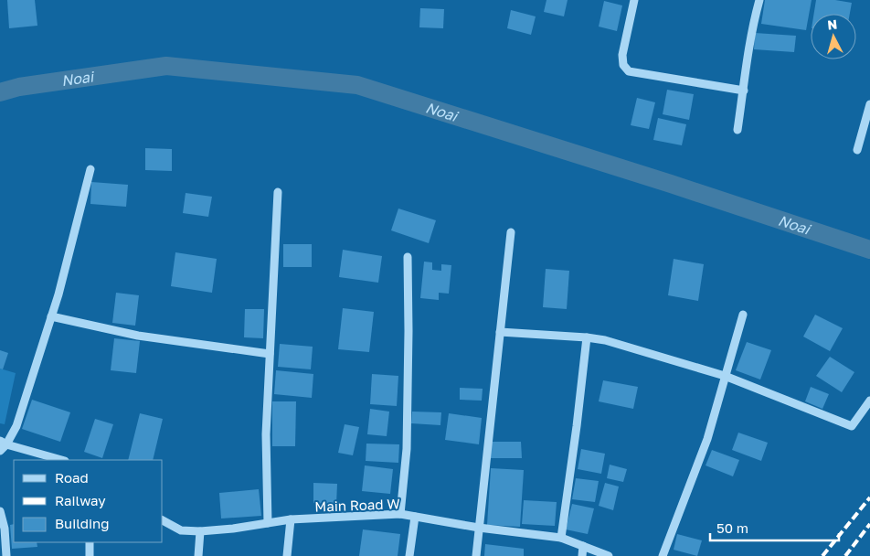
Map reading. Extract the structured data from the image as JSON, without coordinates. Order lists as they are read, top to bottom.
{
  "streets": {
    "street": ["Main Road W"]
  },
  "water": ["Noai"],
  "legend": ["Road", "Railway", "Building"],
  "scale_bar": "50 m",
  "north": "top"
}
